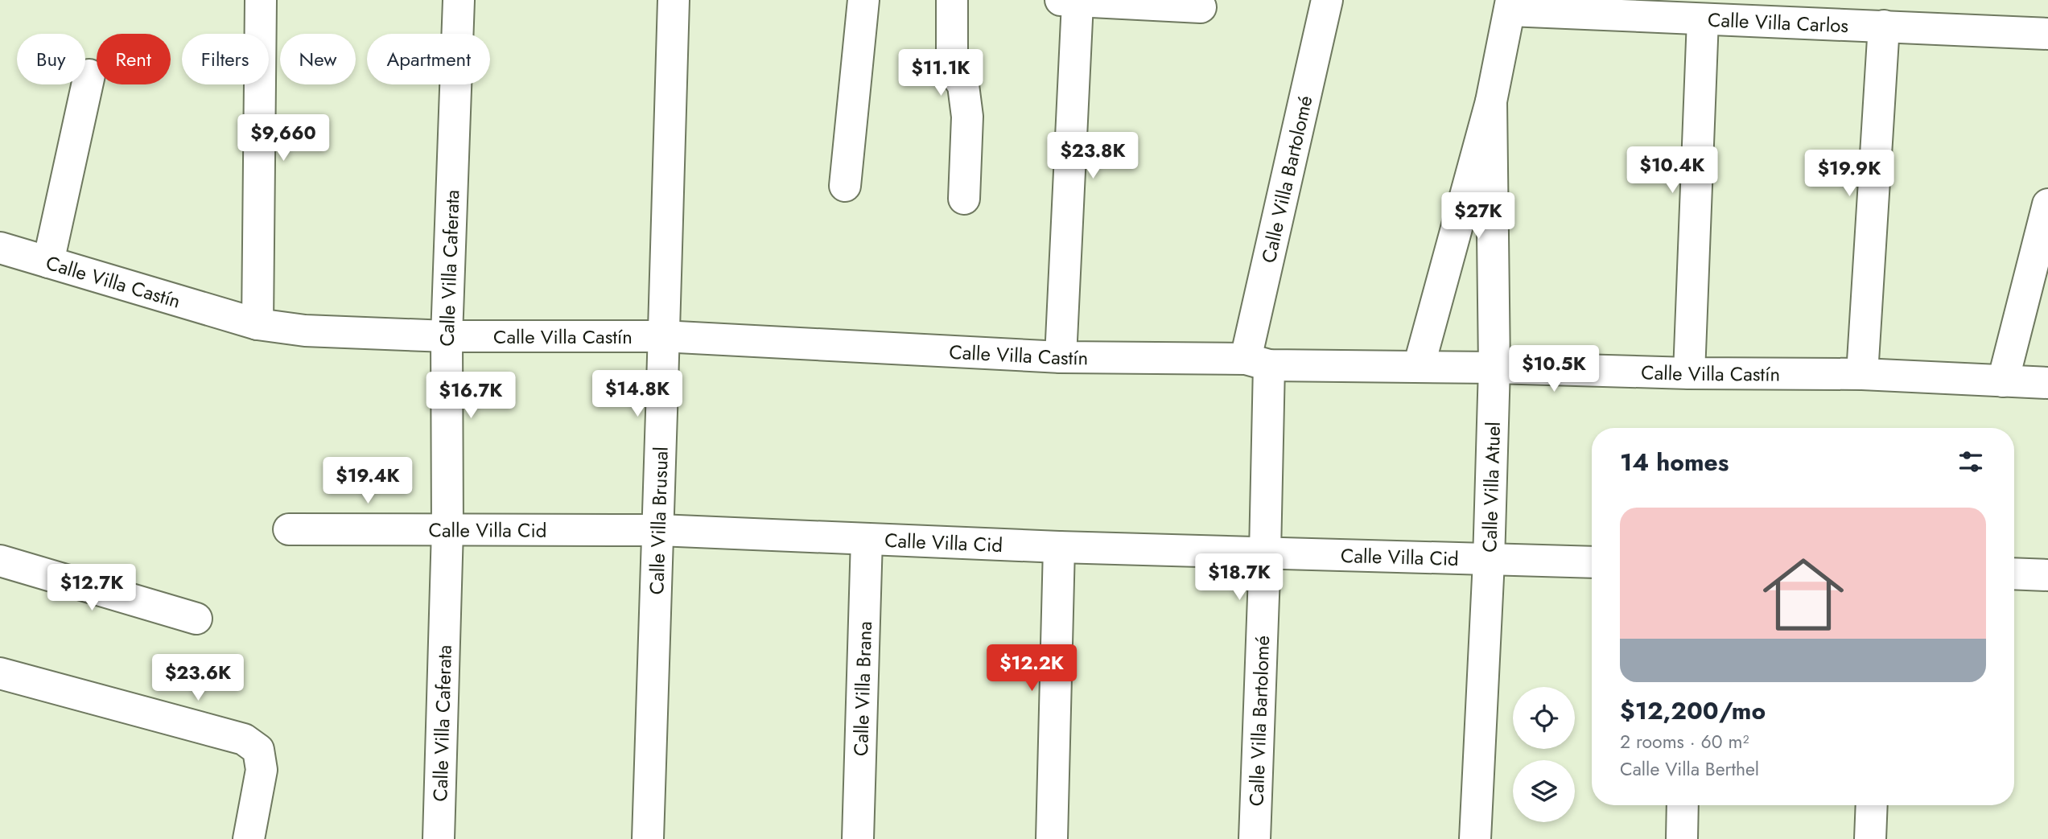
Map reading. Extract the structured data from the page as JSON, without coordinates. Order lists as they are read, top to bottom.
{
  "streets": {
    "street": [
      "Calle Villa Carlos",
      "Calle Villa Bartolomé",
      "Calle Villa Caferata",
      "Calle Villa Castín",
      "Calle Villa Atuel",
      "Calle Villa Brusual",
      "Calle Villa Cid",
      "Calle Villa Brana"
    ]
  },
  "crossings": [
    ["Calle Villa Bartolomé", "Calle Villa Castín"],
    ["Calle Villa Bartolomé", "Calle Villa Cid"],
    ["Calle Villa Caferata", "Calle Villa Castín"],
    ["Calle Villa Caferata", "Calle Villa Cid"],
    ["Calle Villa Castín", "Calle Villa Atuel"],
    ["Calle Villa Castín", "Calle Villa Brusual"],
    ["Calle Villa Atuel", "Calle Villa Cid"],
    ["Calle Villa Brusual", "Calle Villa Cid"],
    ["Calle Villa Cid", "Calle Villa Brana"]
  ],
  "page": {
    "chip": [
      "Buy",
      "Rent",
      "Filters",
      "New",
      "Apartment"
    ],
    "price": [
      "$11.1K",
      "$9,660",
      "$23.8K",
      "$10.4K",
      "$19.9K",
      "$27K",
      "$10.5K",
      "$14.8K",
      "$16.7K",
      "$19.4K",
      "$18.7K",
      "$12.7K",
      "$12.2K",
      "$23.6K"
    ],
    "heading": "14 homes",
    "list": [
      {
        "name": "$12,200/mo",
        "note": "2 rooms · 60 m² · Calle Villa Berthel"
      }
    ]
  }
}
